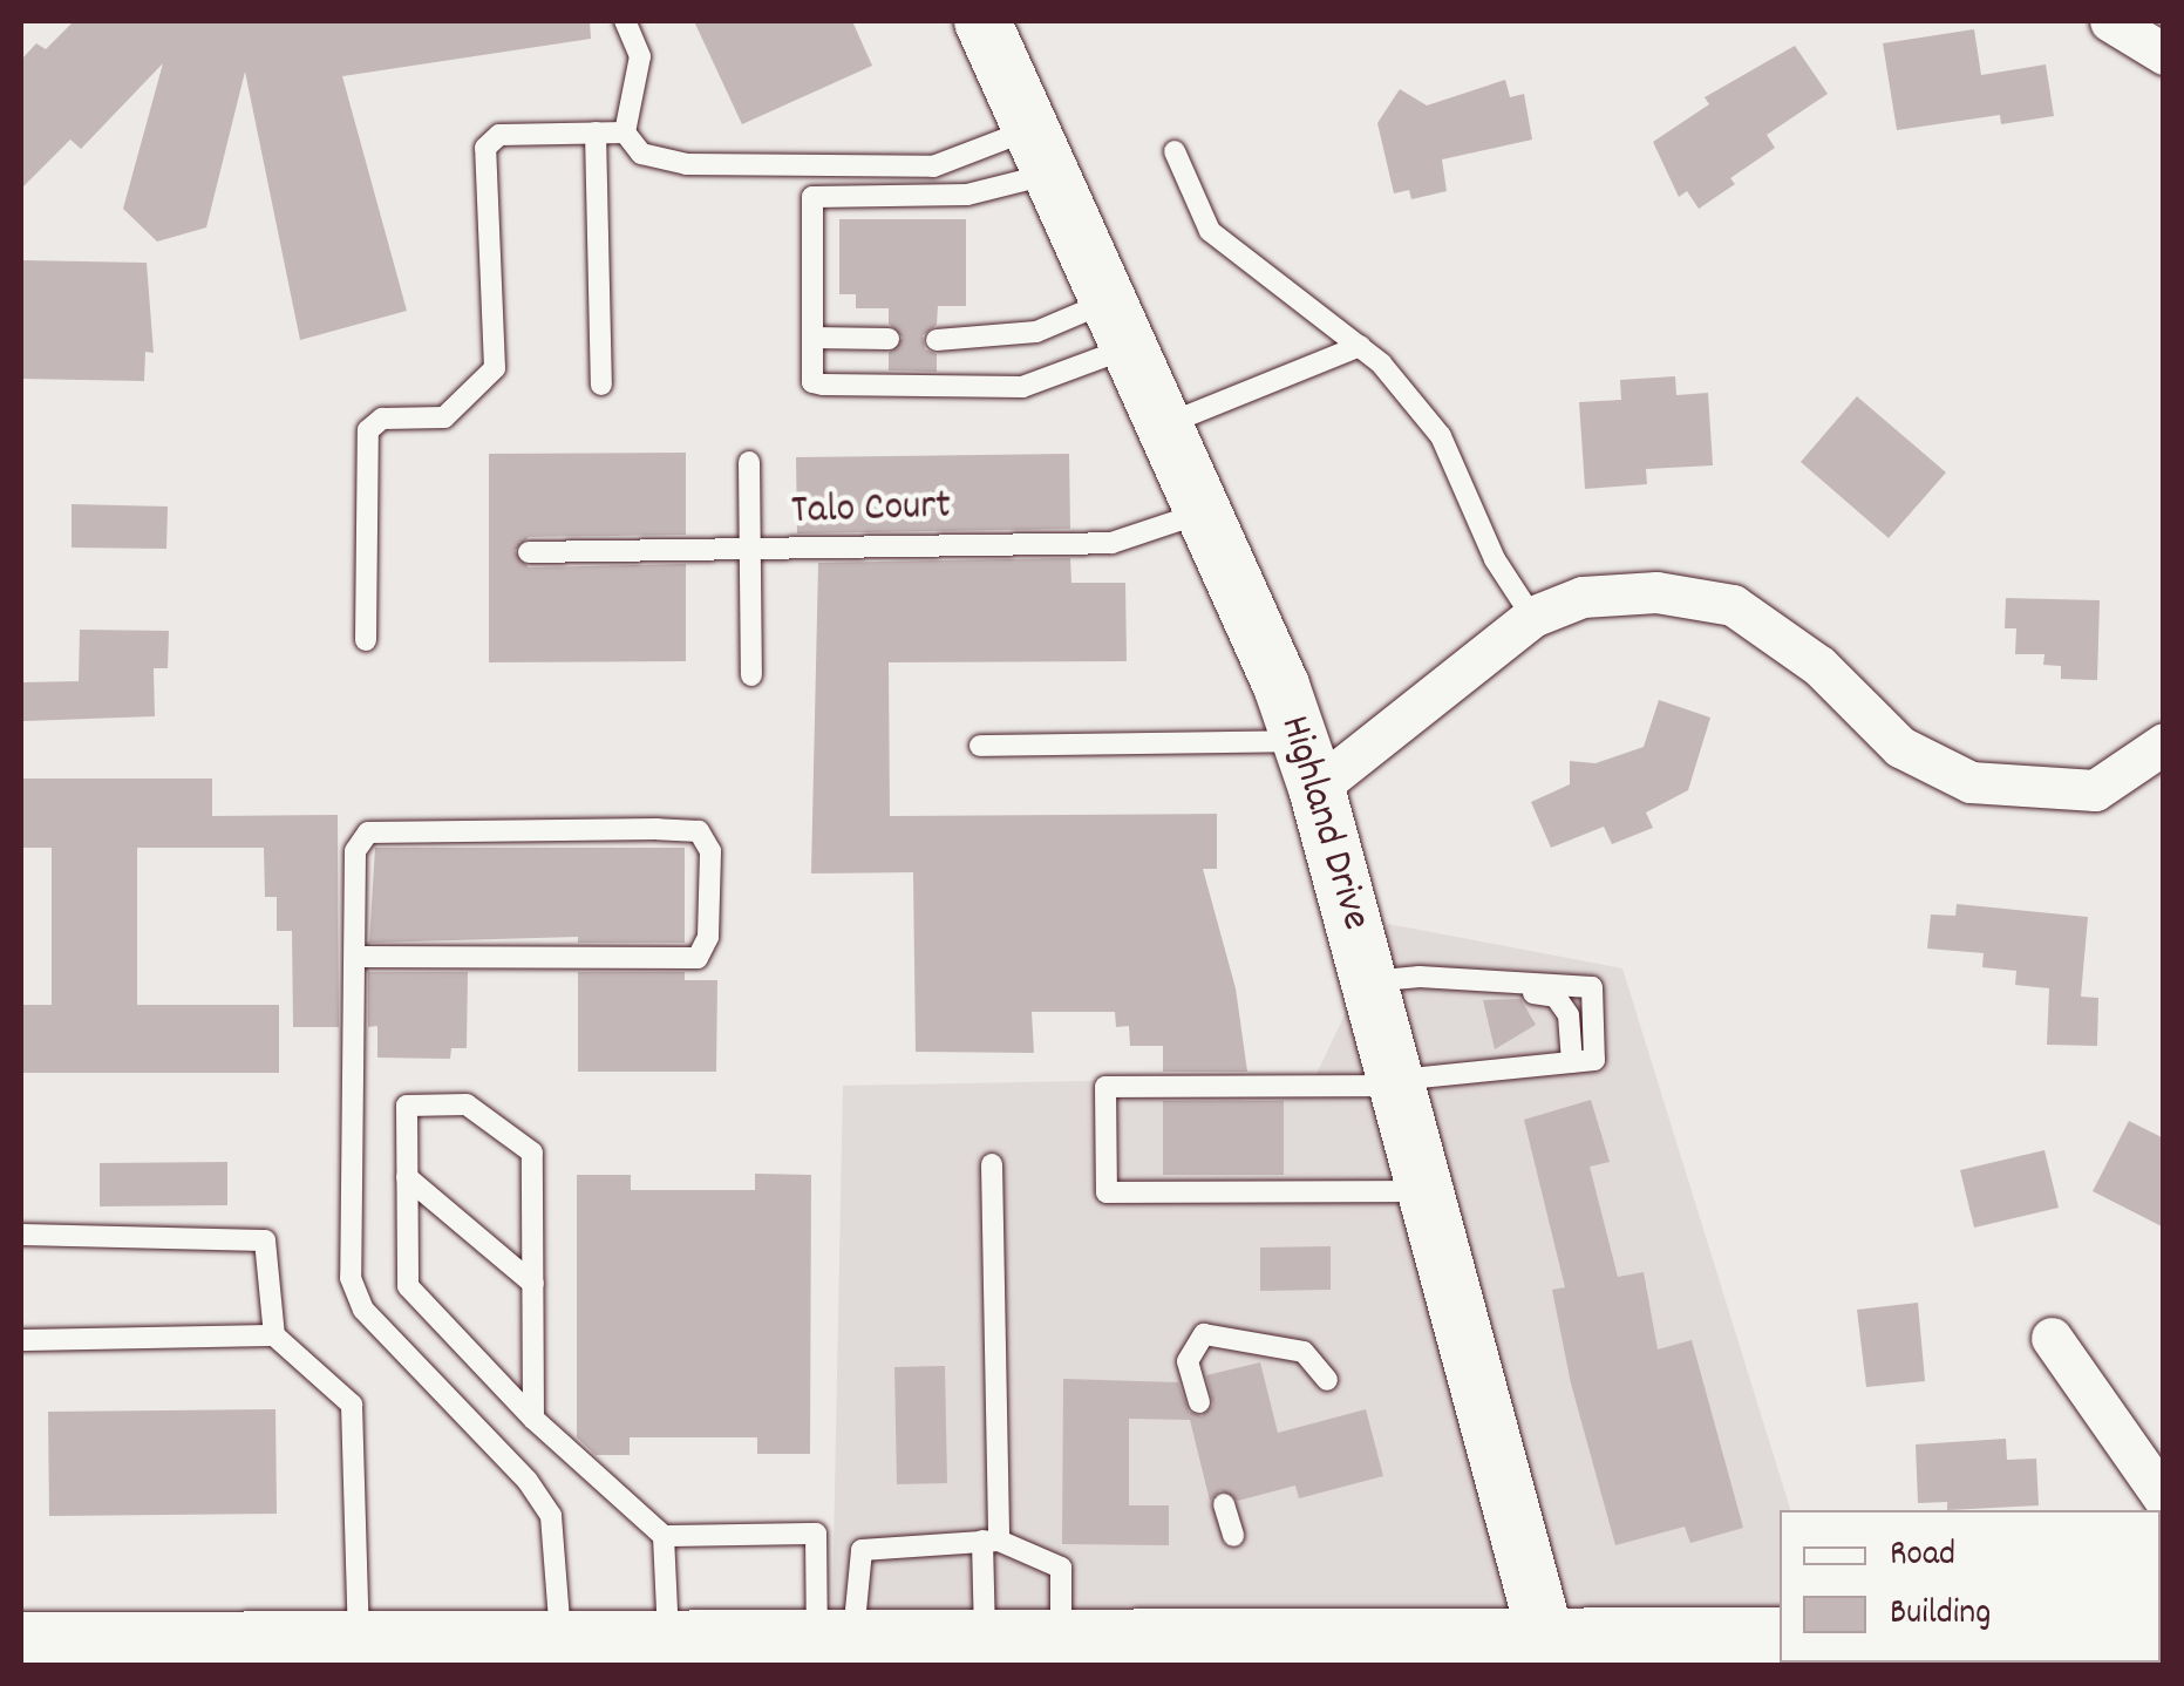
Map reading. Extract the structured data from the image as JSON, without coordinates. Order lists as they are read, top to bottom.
{
  "streets": {
    "main road": ["Highland Drive"],
    "lane": ["Talo Court"]
  },
  "crossings": [
    ["Talo Court", "Highland Drive"]
  ],
  "legend": ["Road", "Building"]
}
